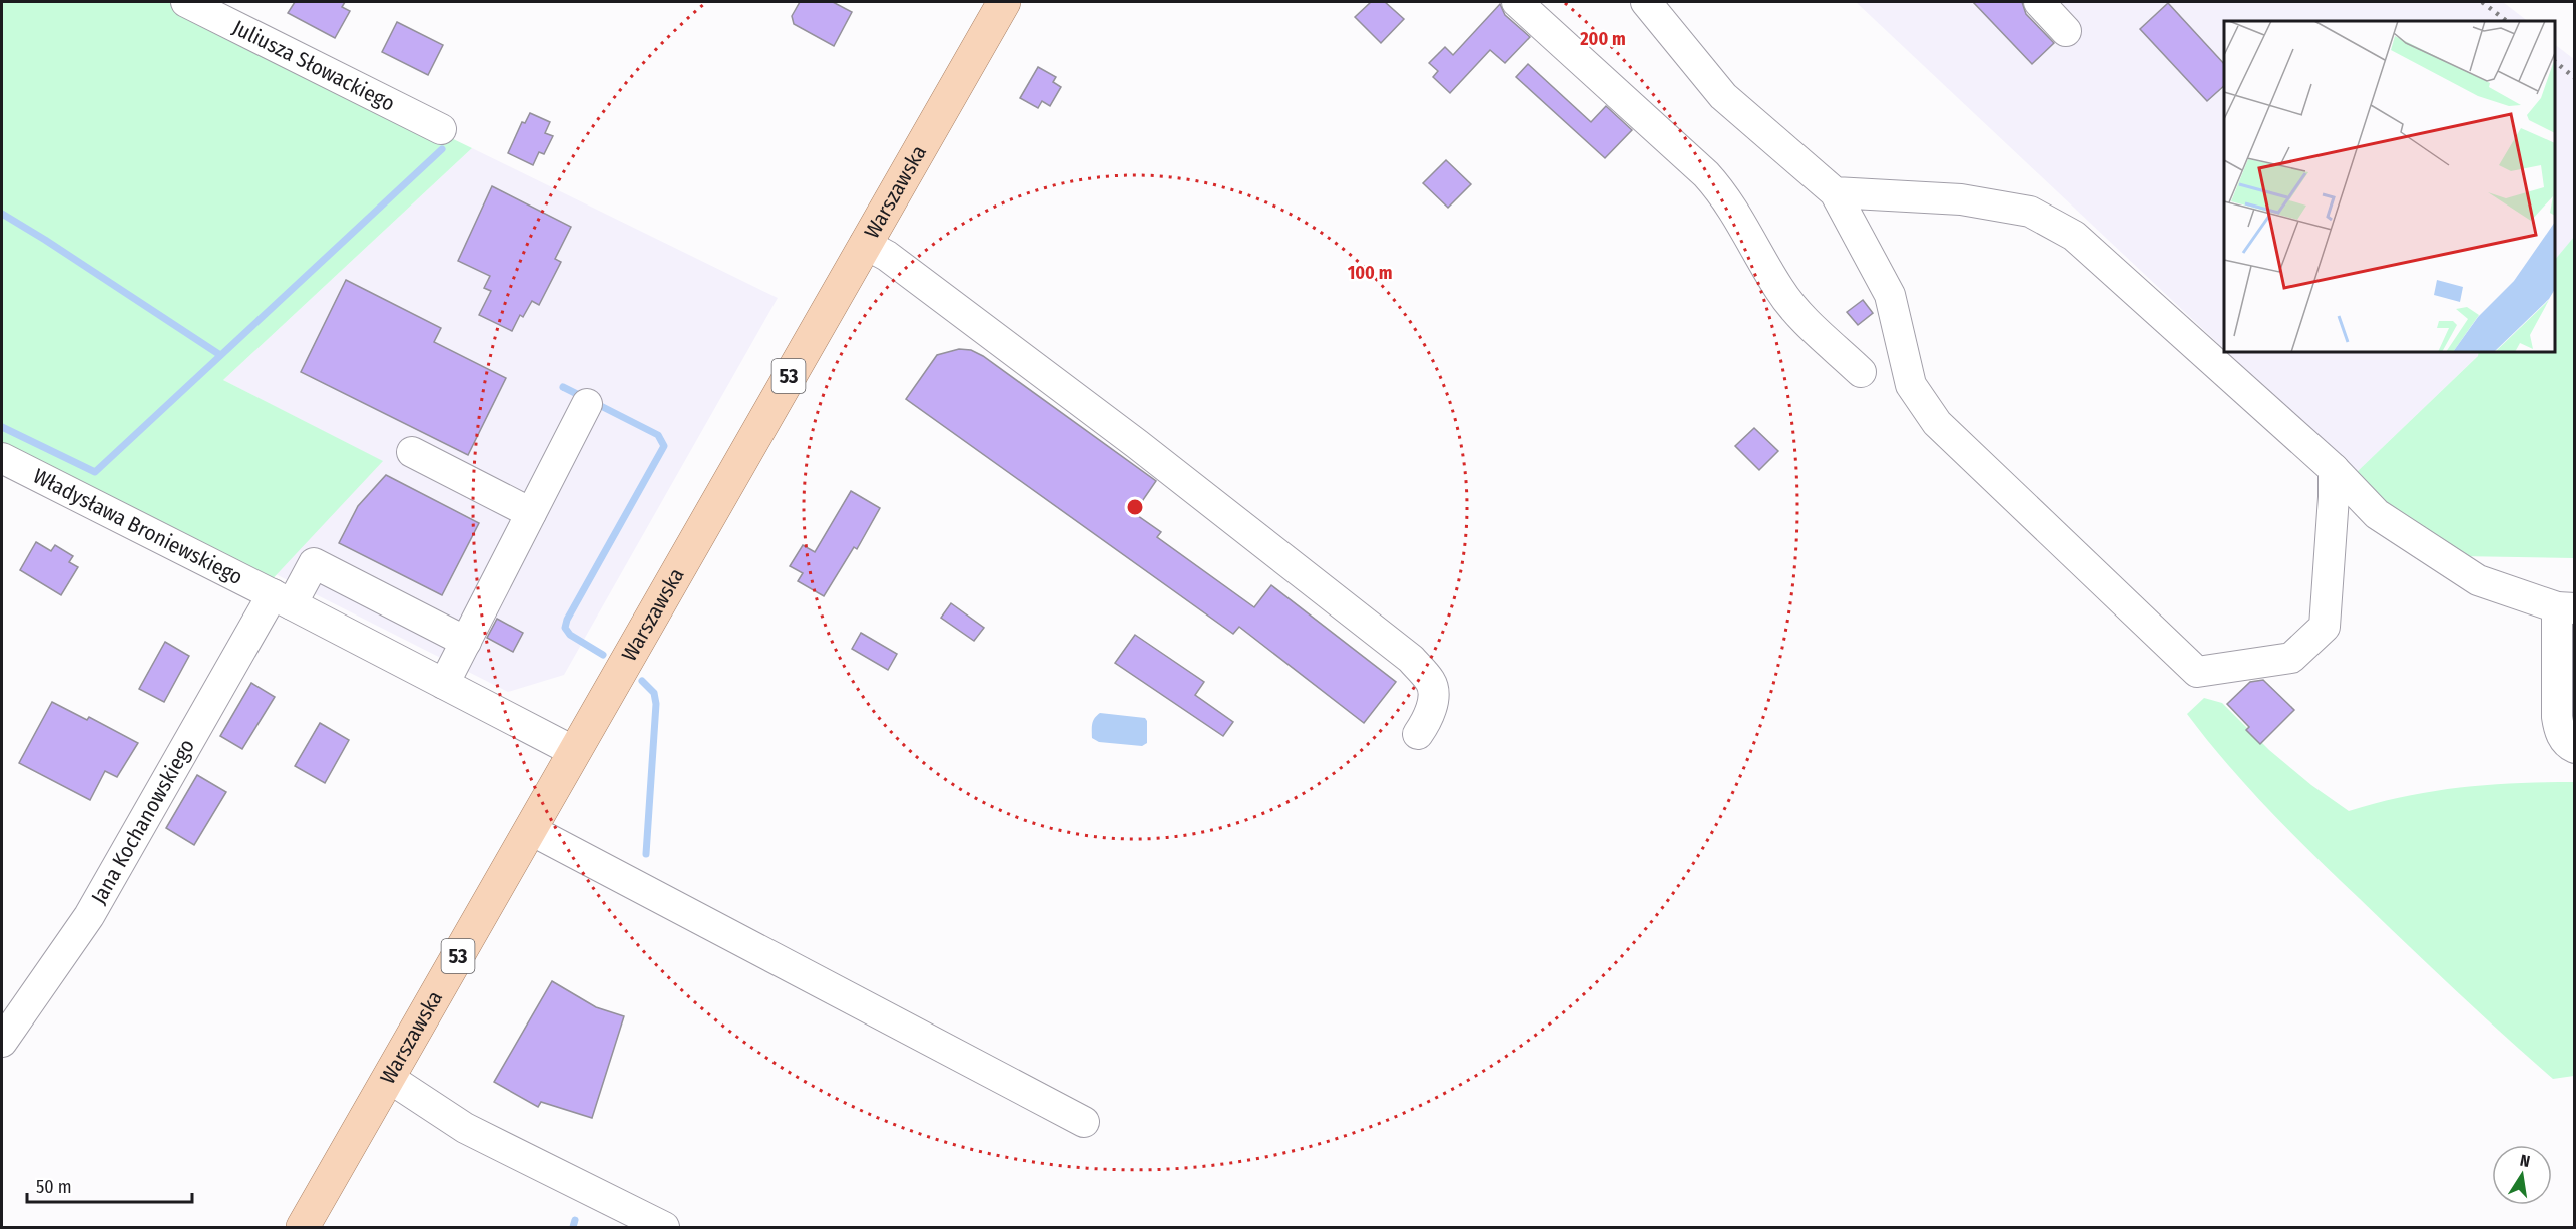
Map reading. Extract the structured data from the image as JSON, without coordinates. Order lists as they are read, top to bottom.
{
  "streets": {
    "main road": ["Warszawska", "53"],
    "street": ["Juliusza Słowackiego", "Władysława Broniewskiego", "Jana Kochanowskiego"]
  },
  "crossings": [
    ["Warszawska", "Władysława Broniewskiego"],
    ["Władysława Broniewskiego", "Jana Kochanowskiego"]
  ],
  "scale_bar": "50 m",
  "north": "top",
  "rings": ["200 m", "100 m"]
}
